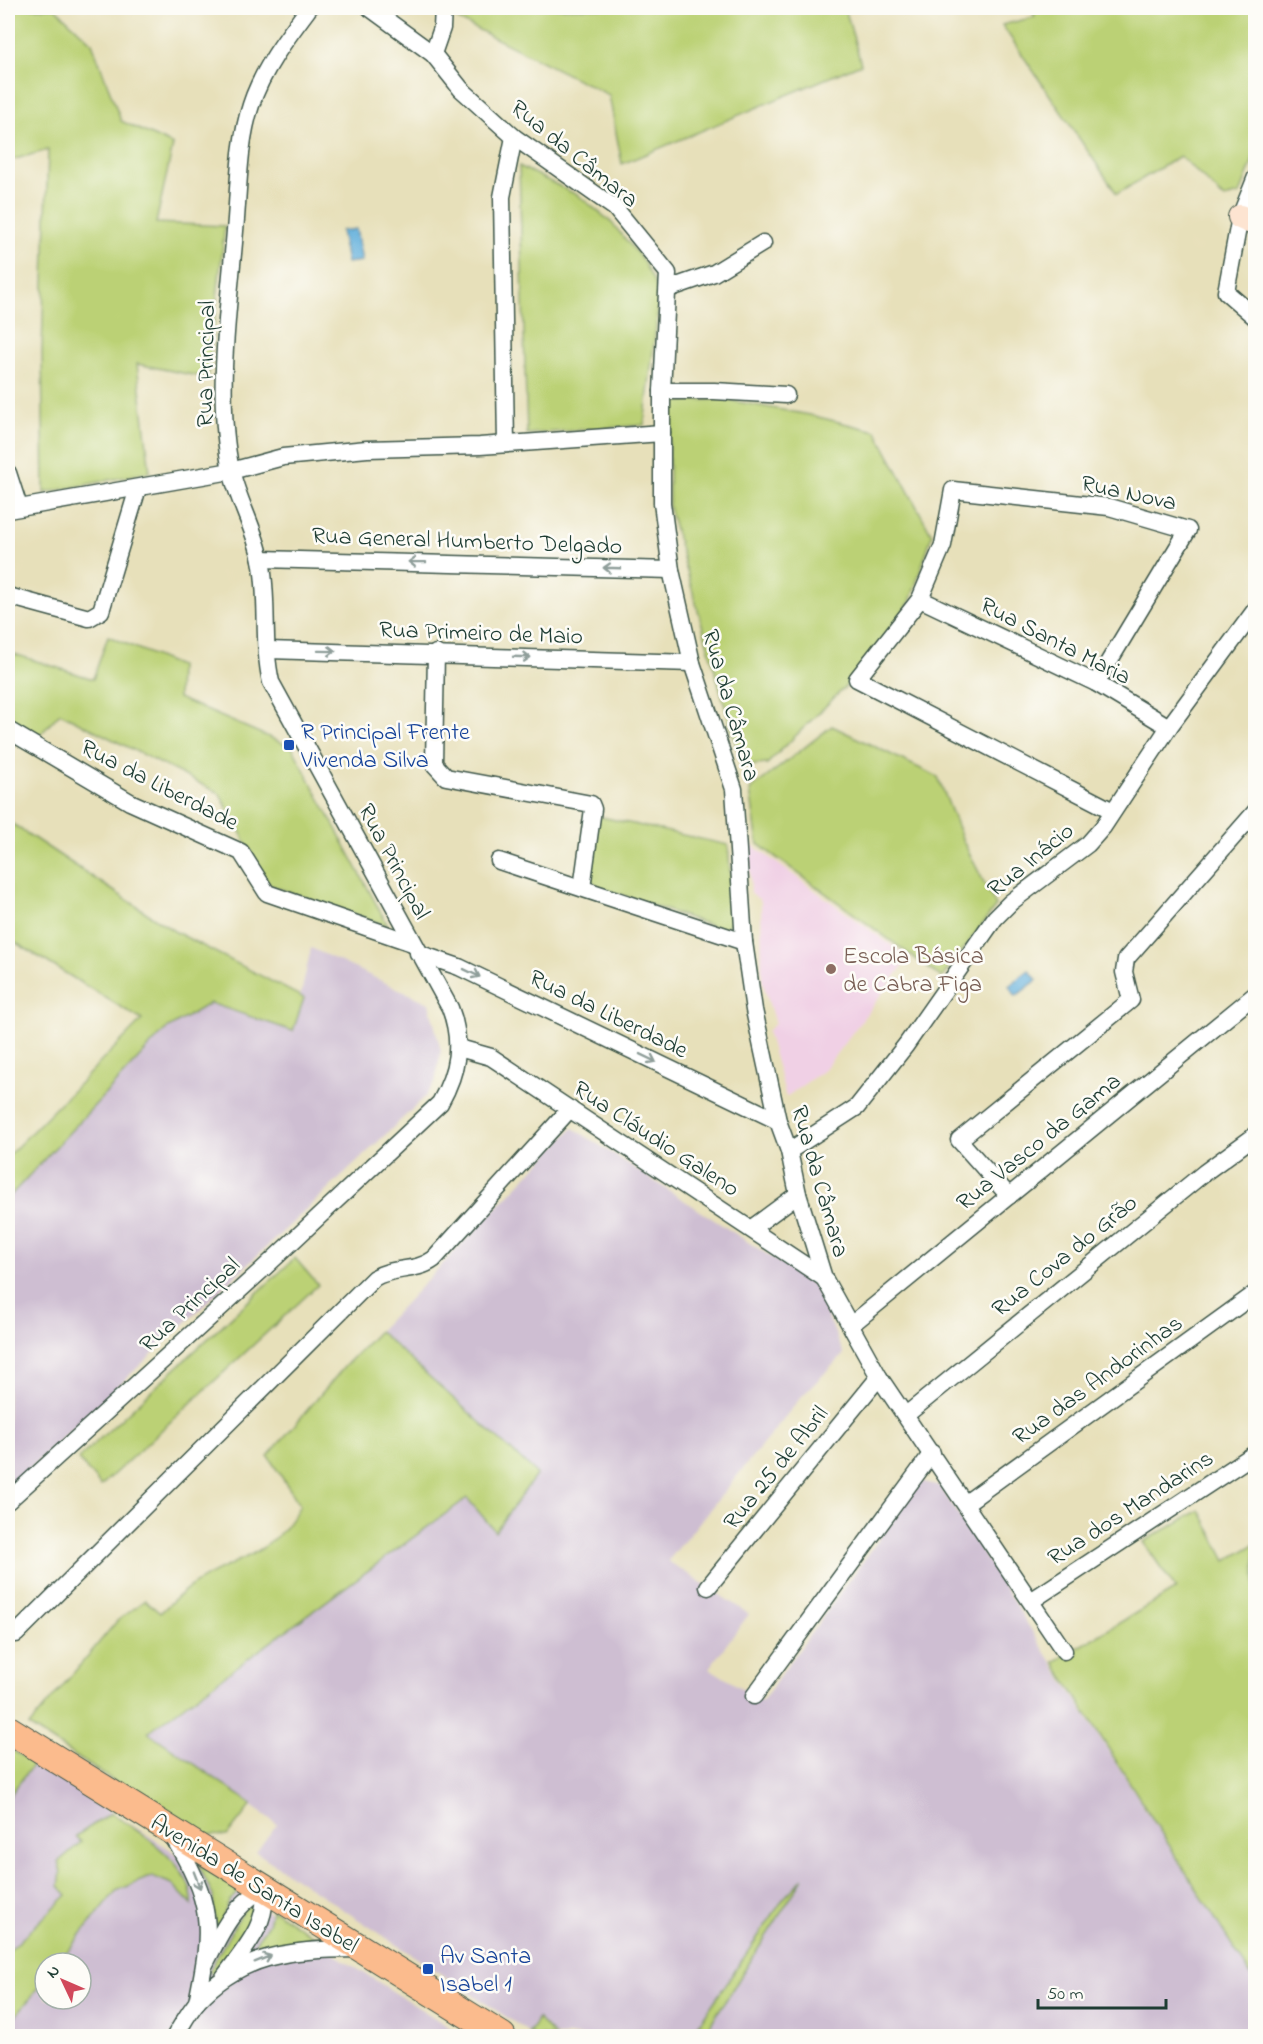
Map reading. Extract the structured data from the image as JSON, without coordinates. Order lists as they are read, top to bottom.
{
  "streets": {
    "main road": ["Avenida de Santa Isabel"],
    "street": [
      "Rua da Câmara",
      "Rua Principal",
      "Rua Nova",
      "Rua General Humberto Delgado",
      "Rua Primeiro de Maio",
      "Rua Santa Maria",
      "Rua da Liberdade",
      "Rua Inácio",
      "Rua Cláudio Galeno",
      "Rua Vasco da Gama",
      "Rua Cova do Grão",
      "Rua das Andorinhas",
      "Rua 25 de Abril",
      "Rua dos Mandarins"
    ]
  },
  "crossings": [
    ["Rua da Câmara", "Rua General Humberto Delgado"],
    ["Rua da Câmara", "Rua Primeiro de Maio"],
    ["Rua da Câmara", "Rua da Liberdade"],
    ["Rua da Câmara", "Rua Inácio"],
    ["Rua da Câmara", "Rua Cláudio Galeno"],
    ["Rua da Câmara", "Rua Vasco da Gama"],
    ["Rua da Câmara", "Rua Cova do Grão"],
    ["Rua da Câmara", "Rua das Andorinhas"],
    ["Rua da Câmara", "Rua 25 de Abril"],
    ["Rua da Câmara", "Rua dos Mandarins"],
    ["Rua Principal", "Rua General Humberto Delgado"],
    ["Rua Principal", "Rua Primeiro de Maio"],
    ["Rua Principal", "Rua da Liberdade"],
    ["Rua Principal", "Rua Cláudio Galeno"],
    ["Rua Nova", "Rua Santa Maria"],
    ["Rua Santa Maria", "Rua Inácio"]
  ],
  "one_way": ["Rua Primeiro de Maio"],
  "places": {
    "transit": ["R Principal Frente Vivenda Silva", "Av Santa Isabel 1"],
    "other": ["Escola Básica de Cabra Figa"]
  },
  "scale_bar": "50 m",
  "north": "top left"
}
